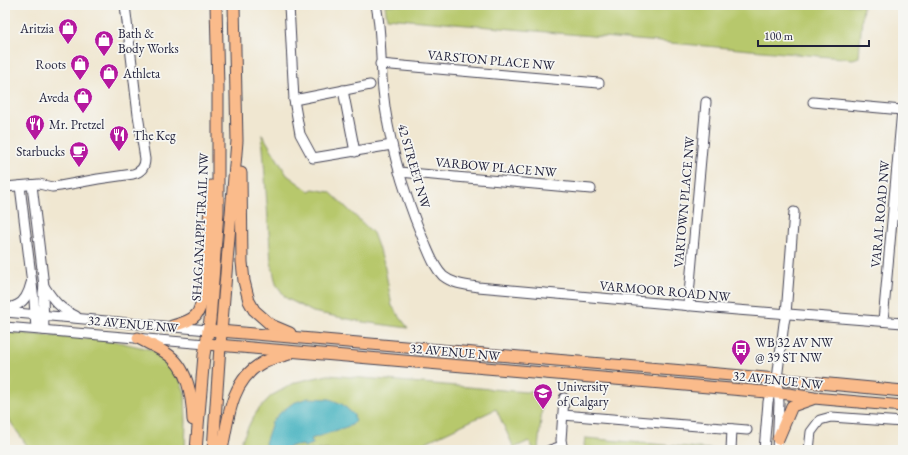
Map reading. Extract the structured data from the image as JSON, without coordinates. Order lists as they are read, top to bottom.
{
  "streets": {
    "main road": ["SHAGANAPPI TRAIL NW", "32 AVENUE NW"],
    "street": [
      "VARSTON PLACE NW",
      "42 STREET NW",
      "VARBOW PLACE NW",
      "VARTOWN PLACE NW",
      "VARAL ROAD NW",
      "VARMOOR ROAD NW"
    ]
  },
  "crossings": [
    ["VARSTON PLACE NW", "42 STREET NW"],
    ["42 STREET NW", "VARBOW PLACE NW"],
    ["42 STREET NW", "VARMOOR ROAD NW"],
    ["VARTOWN PLACE NW", "VARMOOR ROAD NW"],
    ["VARAL ROAD NW", "VARMOOR ROAD NW"],
    ["SHAGANAPPI TRAIL NW", "32 AVENUE NW"]
  ],
  "places": {
    "shop": [
      "Aritzia",
      "Bath & Body Works",
      "Roots",
      "Athleta",
      "Aveda"
    ],
    "restaurant": ["Mr. Pretzel", "The Keg"],
    "cafe": ["Starbucks"],
    "bus stop": ["WB 32 AV NW @ 39 ST NW"],
    "school or university": ["University of Calgary"]
  },
  "scale_bar": "100 m"
}
